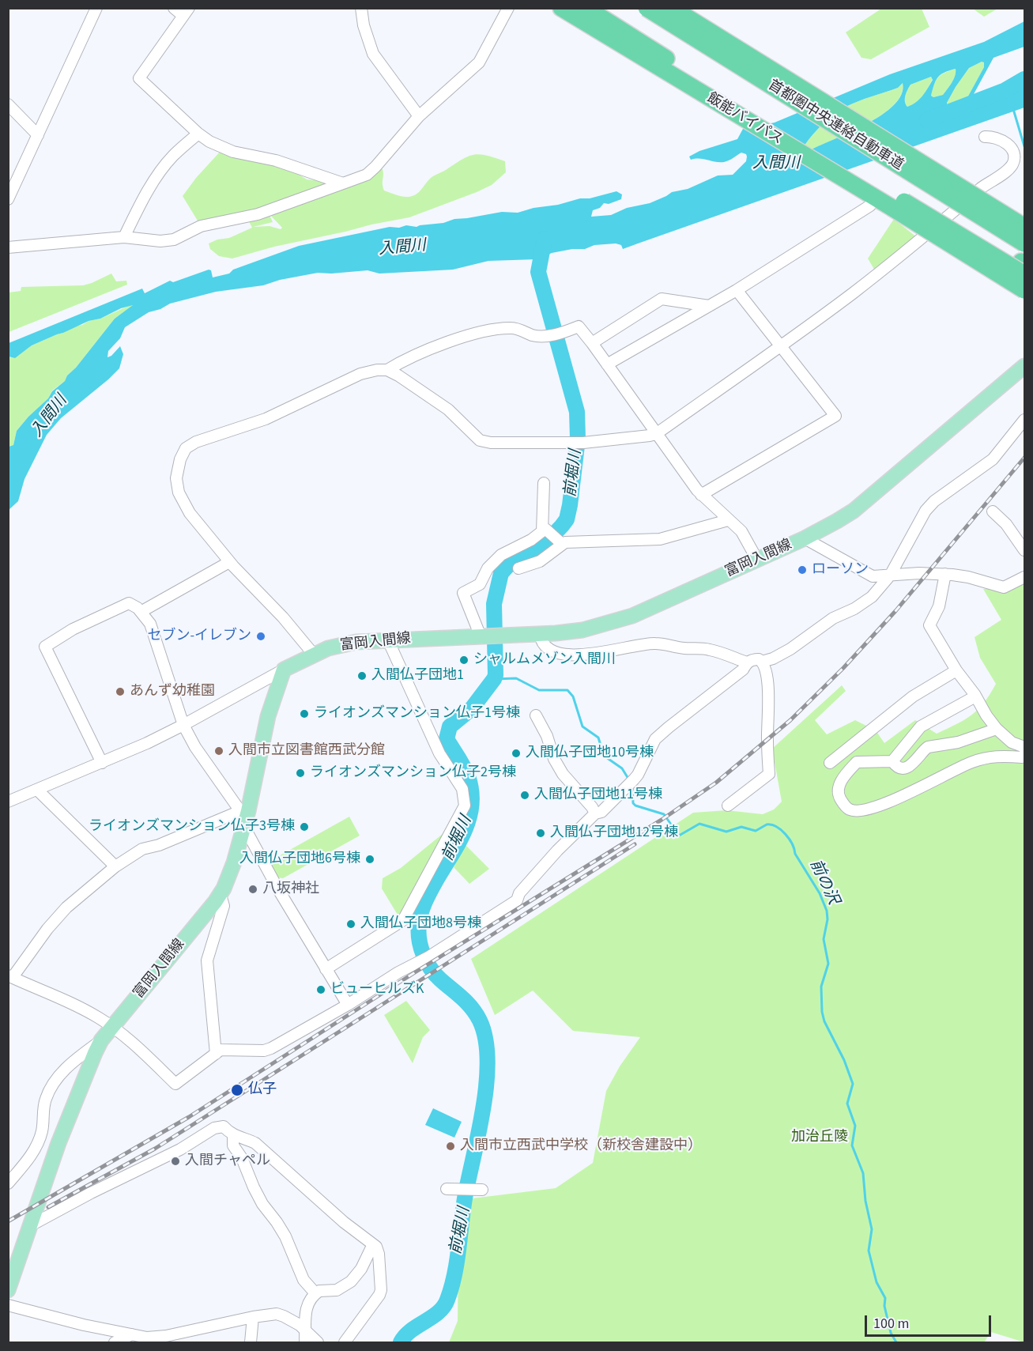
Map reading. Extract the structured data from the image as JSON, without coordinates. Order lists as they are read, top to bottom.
{
  "streets": {
    "highway": ["飯能バイパス", "首都圏中央連絡自動車道"],
    "main road": ["富岡入間線"]
  },
  "water": ["入間川", "前堀川", "前の沢"],
  "parks": ["加治丘陵"],
  "places": [
    "ローソン",
    "セブン-イレブン",
    "シャルムメゾン入間川",
    "入間仏子団地1",
    "あんず幼稚園",
    "ライオンズマンション仏子1号棟",
    "入間市立図書館西武分館",
    "入間仏子団地10号棟",
    "ライオンズマンション仏子2号棟",
    "入間仏子団地11号棟",
    "ライオンズマンション仏子3号棟",
    "入間仏子団地12号棟",
    "入間仏子団地6号棟",
    "八坂神社",
    "入間仏子団地8号棟",
    "ビューヒルズK",
    "仏子",
    "入間市立西武中学校（新校舎建設中）",
    "入間チャペル"
  ],
  "scale_bar": "100 m"
}
